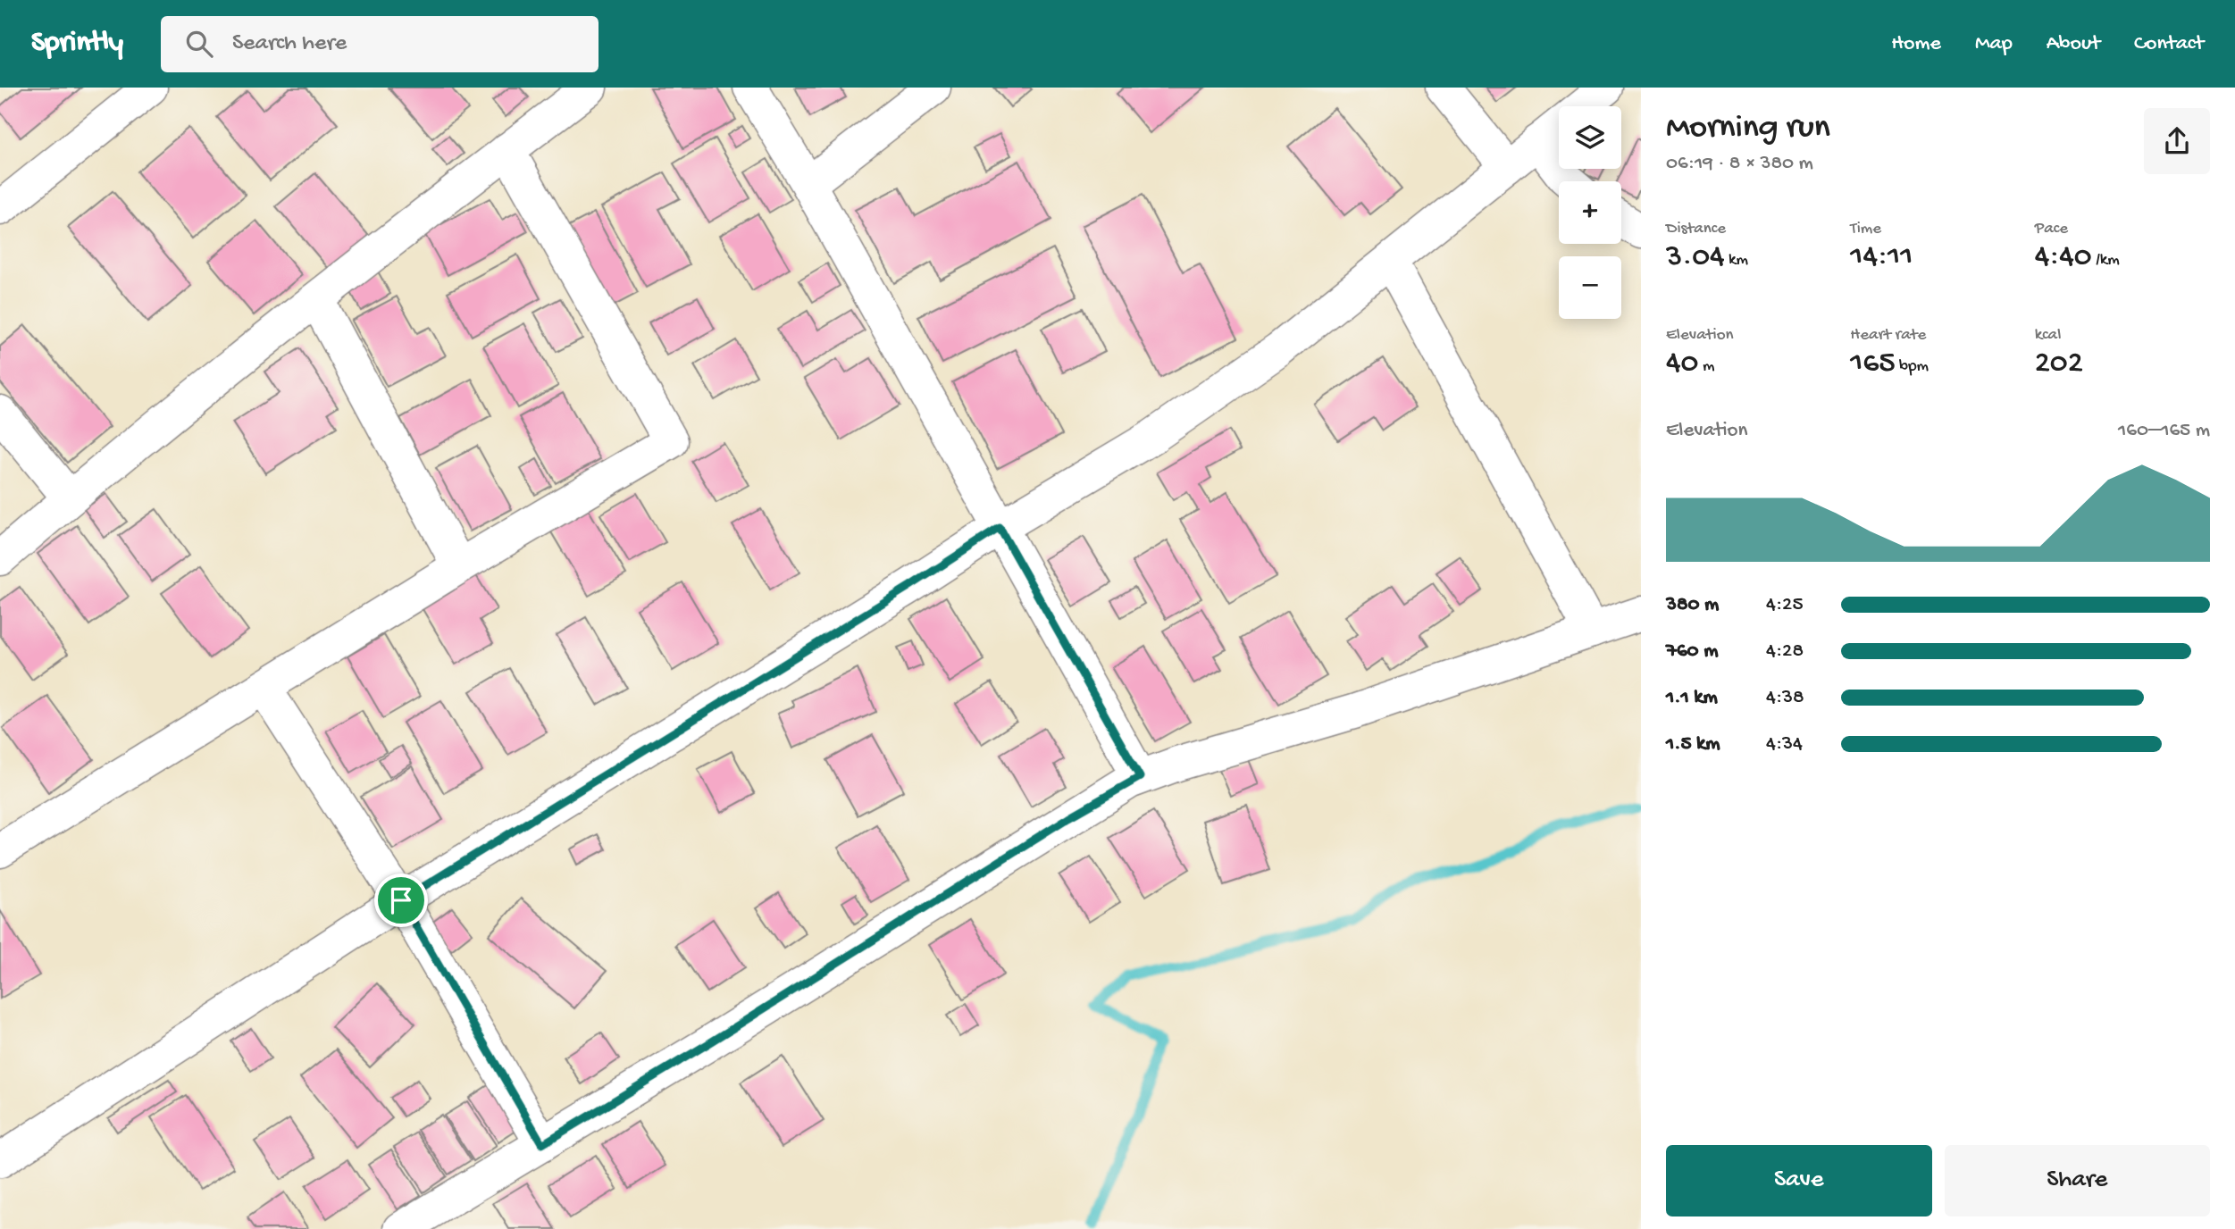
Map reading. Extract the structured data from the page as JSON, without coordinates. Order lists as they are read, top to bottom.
{
  "page": {
    "header": "Sprintly",
    "search": "Search here",
    "nav": [
      "Home",
      "Map",
      "About",
      "Contact"
    ],
    "heading": ["Morning run", "06:19 · 8 × 380 m"],
    "map_buttons": ["+", "−"],
    "stats": [
      ["Distance", "3.04 km"],
      ["Time", "14:11"],
      ["Pace", "4:40 /km"],
      ["Elevation", "40 m"],
      ["Heart rate", "165 bpm"],
      ["kcal", "202"]
    ],
    "chart": ["Elevation", "160–165 m"],
    "list": [
      {
        "name": "380 m",
        "note": "4:25"
      },
      {
        "name": "760 m",
        "note": "4:28"
      },
      {
        "name": "1.1 km",
        "note": "4:38"
      },
      {
        "name": "1.5 km",
        "note": "4:34"
      }
    ],
    "buttons": ["Save", "Share"]
  }
}
